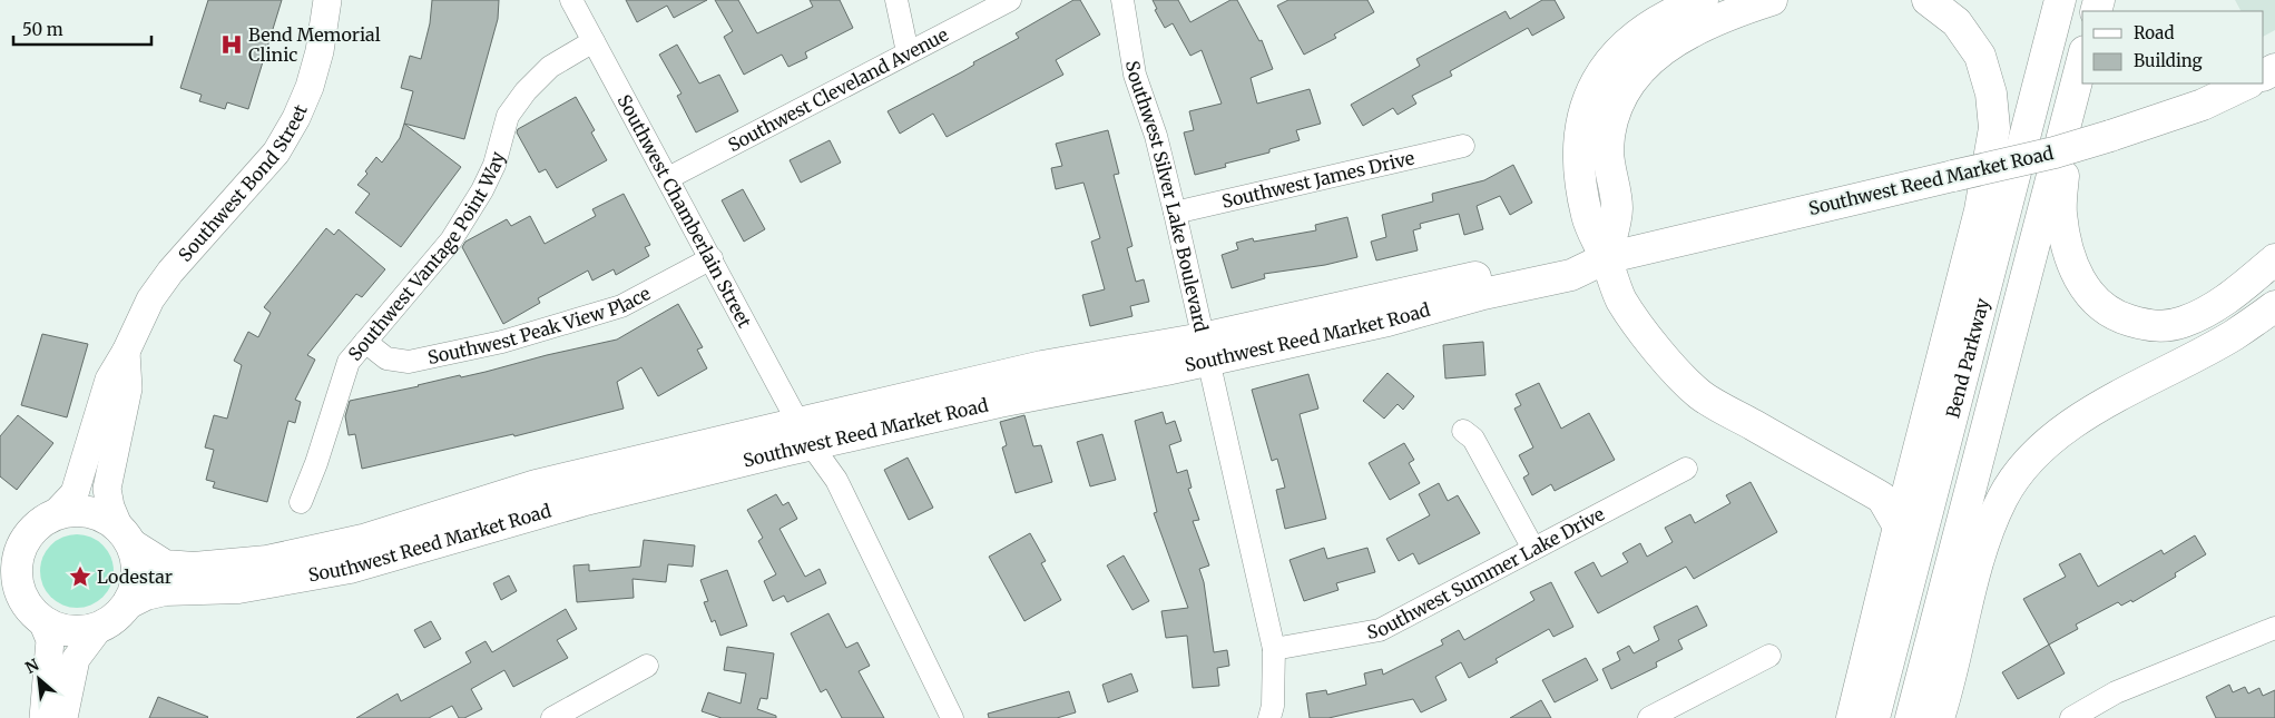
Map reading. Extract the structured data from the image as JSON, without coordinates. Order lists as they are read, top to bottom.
{
  "streets": {
    "main road": ["Southwest Reed Market Road", "Bend Parkway"],
    "street": [
      "Southwest Cleveland Avenue",
      "Southwest James Drive",
      "Southwest Bond Street",
      "Southwest Silver Lake Boulevard",
      "Southwest Chamberlain Street",
      "Southwest Vantage Point Way",
      "Southwest Peak View Place",
      "Southwest Summer Lake Drive"
    ]
  },
  "crossings": [
    ["Southwest Cleveland Avenue", "Southwest Chamberlain Street"],
    ["Southwest James Drive", "Southwest Silver Lake Boulevard"],
    ["Southwest Reed Market Road", "Southwest Bond Street"],
    ["Southwest Reed Market Road", "Southwest Silver Lake Boulevard"],
    ["Southwest Reed Market Road", "Southwest Chamberlain Street"],
    ["Southwest Silver Lake Boulevard", "Southwest Summer Lake Drive"],
    ["Southwest Chamberlain Street", "Southwest Vantage Point Way"],
    ["Southwest Chamberlain Street", "Southwest Peak View Place"],
    ["Southwest Vantage Point Way", "Southwest Peak View Place"]
  ],
  "places": {
    "hospital": ["Bend Memorial Clinic"],
    "place": ["Lodestar"]
  },
  "legend": ["Road", "Building"],
  "scale_bar": "50 m",
  "north": "top left"
}
